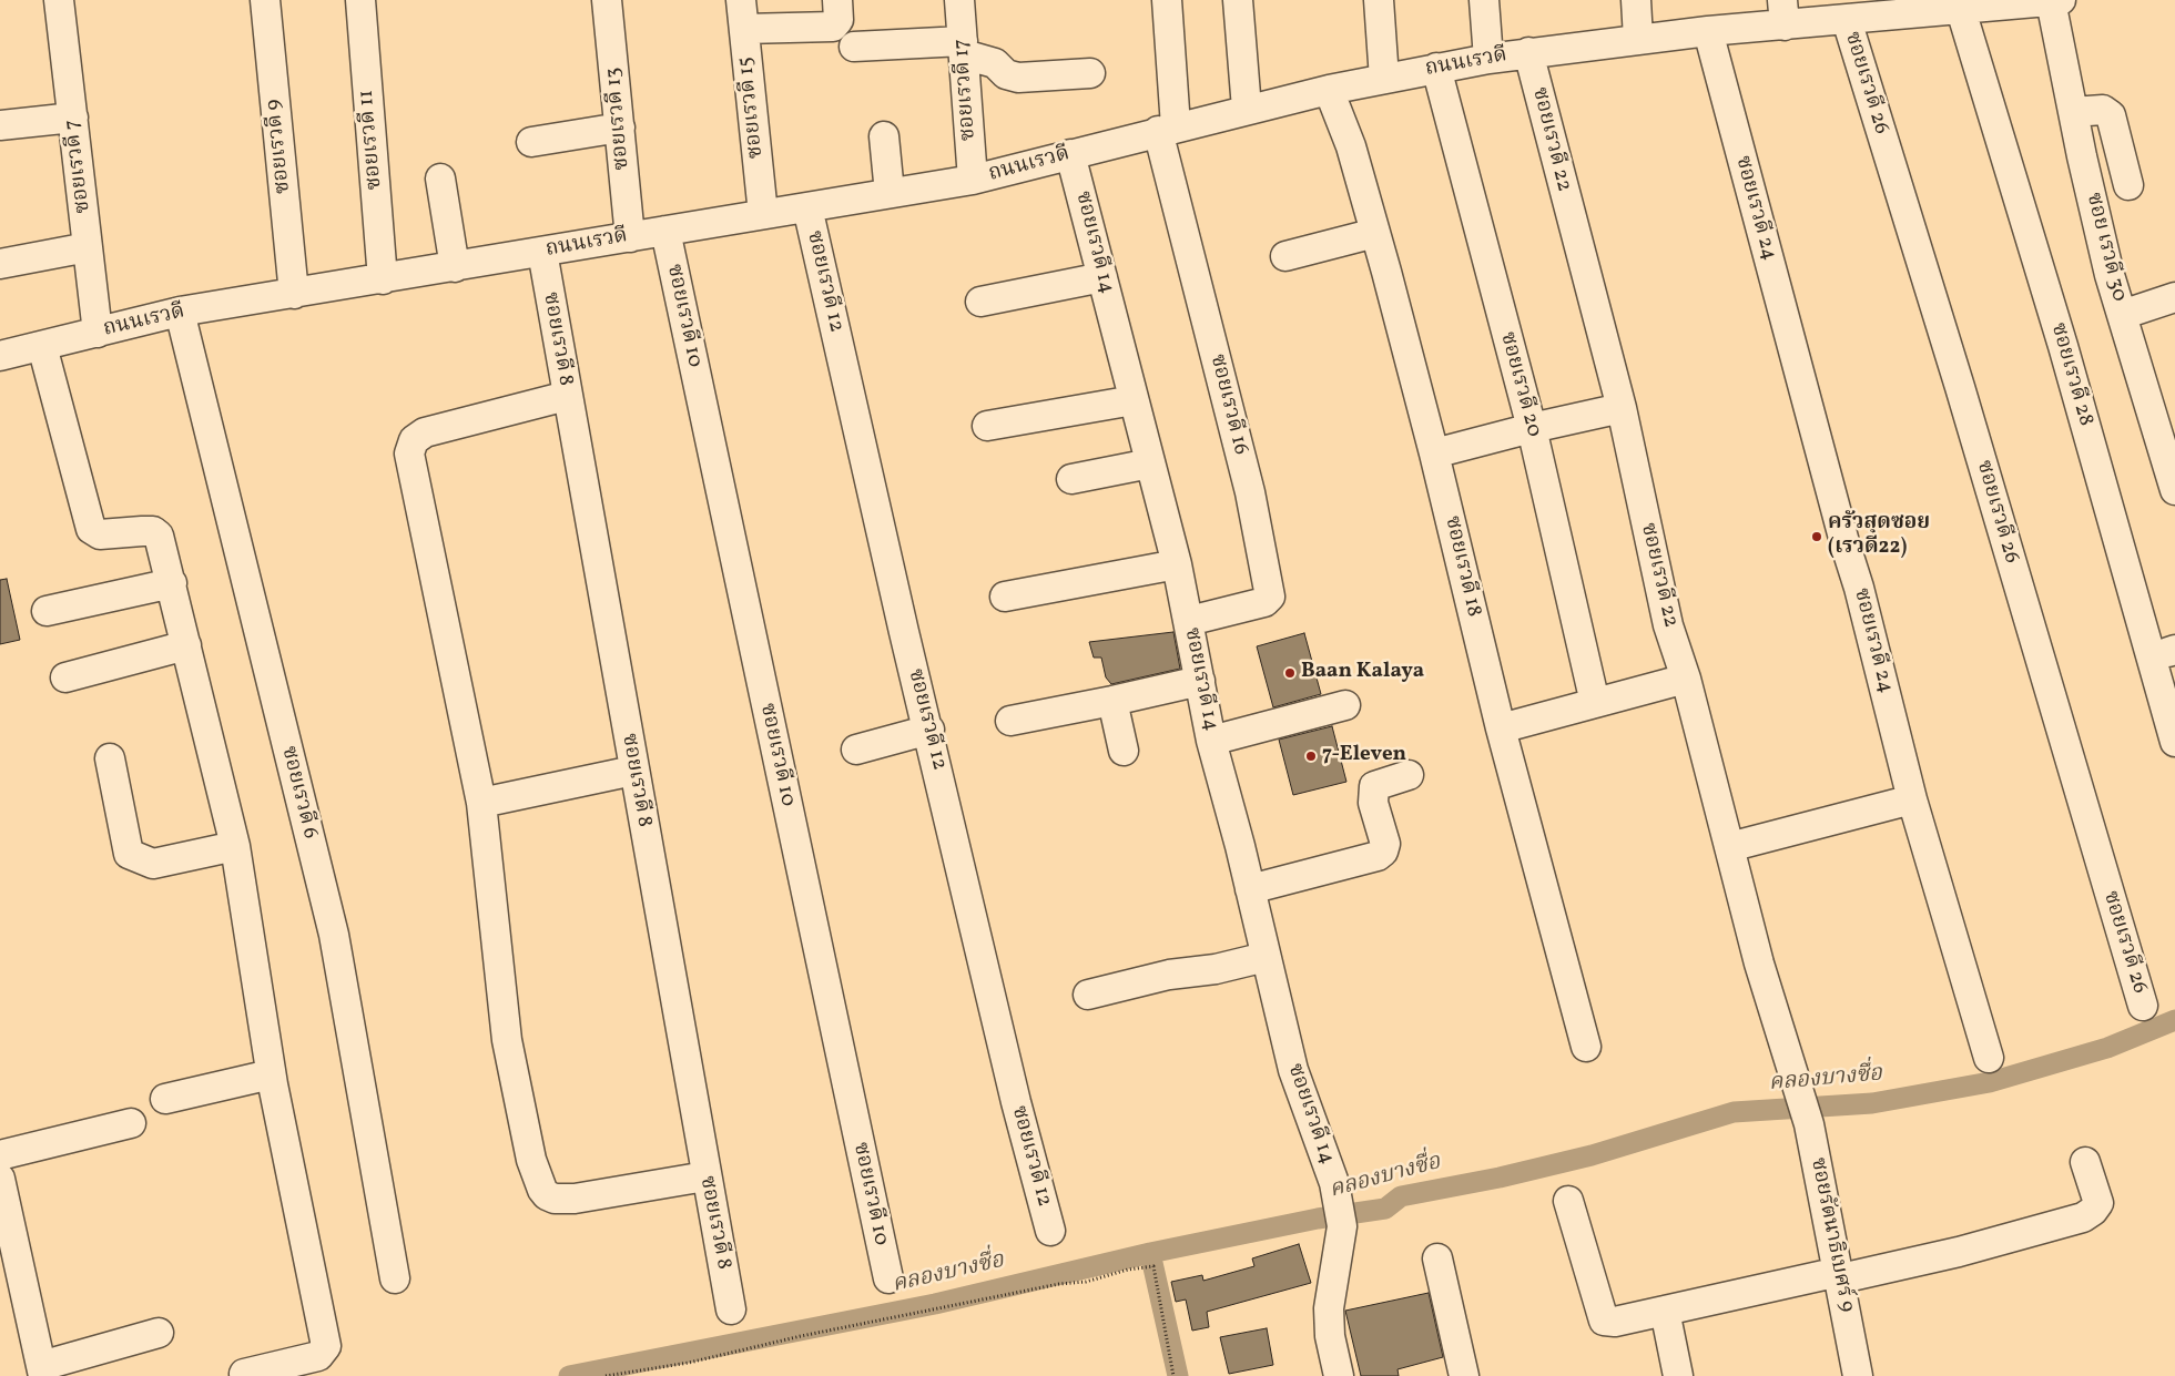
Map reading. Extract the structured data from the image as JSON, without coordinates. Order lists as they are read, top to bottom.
{
  "streets": {
    "street": [
      "ถนนเรวดี",
      "ซอยเรวดี 26",
      "ซอยเรวดี 17",
      "ซอยเรวดี 15",
      "ซอยเรวดี 13",
      "ซอยเรวดี 11",
      "ซอยเรวดี 22",
      "ซอยเรวดี 9",
      "ซอยเรวดี 7",
      "ซอยเรวดี 24",
      "ซอยเรวดี 14",
      "ซอย เรวดี 30",
      "ซอยเรวดี 12",
      "ซอยเรวดี 10",
      "ซอยเรวดี 8",
      "ซอยเรวดี 28",
      "ซอยเรวดี 20",
      "ซอยเรวดี 16",
      "ซอยเรวดี 18",
      "ซอยเรวดี 6",
      "ซอยรัตนาธิเบศร์ 9"
    ]
  },
  "crossings": [
    ["ถนนเรวดี", "ซอยเรวดี 26"],
    ["ถนนเรวดี", "ซอยเรวดี 17"],
    ["ถนนเรวดี", "ซอยเรวดี 15"],
    ["ถนนเรวดี", "ซอยเรวดี 13"],
    ["ถนนเรวดี", "ซอยเรวดี 11"],
    ["ถนนเรวดี", "ซอยเรวดี 22"],
    ["ถนนเรวดี", "ซอยเรวดี 9"],
    ["ถนนเรวดี", "ซอยเรวดี 7"],
    ["ถนนเรวดี", "ซอยเรวดี 24"],
    ["ถนนเรวดี", "ซอยเรวดี 14"],
    ["ถนนเรวดี", "ซอย เรวดี 30"],
    ["ถนนเรวดี", "ซอยเรวดี 12"],
    ["ถนนเรวดี", "ซอยเรวดี 10"],
    ["ถนนเรวดี", "ซอยเรวดี 8"],
    ["ถนนเรวดี", "ซอยเรวดี 28"],
    ["ถนนเรวดี", "ซอยเรวดี 20"],
    ["ถนนเรวดี", "ซอยเรวดี 16"],
    ["ถนนเรวดี", "ซอยเรวดี 18"],
    ["ถนนเรวดี", "ซอยเรวดี 6"],
    ["ซอยเรวดี 22", "ซอยรัตนาธิเบศร์ 9"],
    ["ซอยเรวดี 14", "ซอยเรวดี 16"]
  ],
  "water": ["คลองบางซื่อ"],
  "places": ["ครัวสุดซอย (เรวดี22)", "Baan Kalaya", "7-Eleven"]
}
